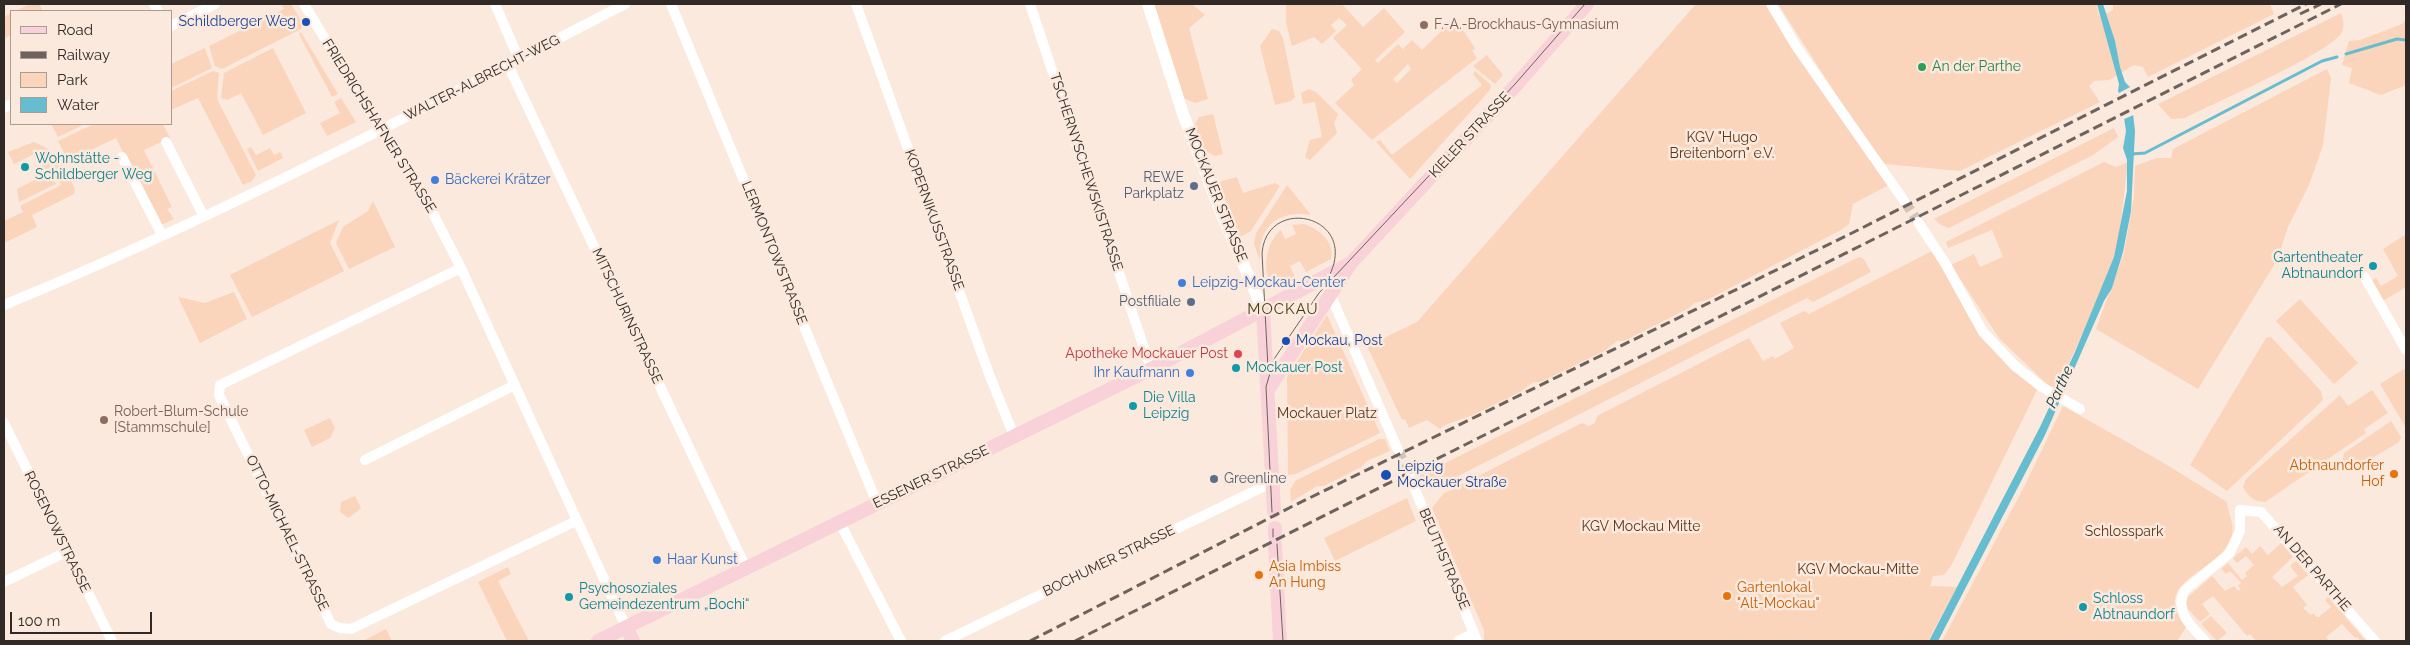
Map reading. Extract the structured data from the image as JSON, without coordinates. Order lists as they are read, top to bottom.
{
  "streets": {
    "main road": [
      "FRIEDRICHSHAFNER STRASSE",
      "KIELER STRASSE",
      "MOCKAUER STRASSE",
      "ESSENER STRASSE"
    ],
    "street": [
      "WALTER-ALBRECHT-WEG",
      "TSCHERNYSCHEWSKISTRASSE",
      "KOPERNIKUSSTRASSE",
      "LERMONTOWSTRASSE",
      "MITSCHURINSTRASSE",
      "ROSENOWSTRASSE",
      "OTTO-MICHAEL-STRASSE",
      "BEUTHSTRASSE",
      "BOCHUMER STRASSE",
      "AN DER PARTHE"
    ]
  },
  "crossings": [
    ["WALTER-ALBRECHT-WEG", "FRIEDRICHSHAFNER STRASSE"],
    ["WALTER-ALBRECHT-WEG", "MITSCHURINSTRASSE"],
    ["FRIEDRICHSHAFNER STRASSE", "ESSENER STRASSE"],
    ["FRIEDRICHSHAFNER STRASSE", "OTTO-MICHAEL-STRASSE"],
    ["KIELER STRASSE", "MOCKAUER STRASSE"],
    ["KIELER STRASSE", "ESSENER STRASSE"],
    ["TSCHERNYSCHEWSKISTRASSE", "ESSENER STRASSE"],
    ["MOCKAUER STRASSE", "ESSENER STRASSE"],
    ["MOCKAUER STRASSE", "BOCHUMER STRASSE"],
    ["KOPERNIKUSSTRASSE", "ESSENER STRASSE"],
    ["LERMONTOWSTRASSE", "ESSENER STRASSE"],
    ["MITSCHURINSTRASSE", "ESSENER STRASSE"]
  ],
  "districts": ["MOCKAU"],
  "water": ["Parthe"],
  "parks": [
    "KGV \"Hugo Breitenborn\" e.V.",
    "Mockauer Platz",
    "KGV Mockau Mitte",
    "Schlosspark",
    "KGV Mockau-Mitte"
  ],
  "places": [
    "Schildberger Weg",
    "F.-A.-Brockhaus-Gymnasium",
    "An der Parthe",
    "Wohnstätte - Schildberger Weg",
    "Bäckerei Krätzer",
    "REWE Parkplatz",
    "Gartentheater Abtnaundorf",
    "Leipzig-Mockau-Center",
    "Postfiliale",
    "Mockau, Post",
    "Apotheke Mockauer Post",
    "Mockauer Post",
    "Ihr Kaufmann",
    "Die Villa Leipzig",
    "Robert-Blum-Schule [Stammschule]",
    "Abtnaundorfer Hof",
    "Leipzig Mockauer Straße",
    "Greenline",
    "Haar Kunst",
    "Asia Imbiss An Hung",
    "Gartenlokal \"Alt-Mockau\"",
    "Psychosoziales Gemeindezentrum „Bochi“",
    "Schloss Abtnaundorf"
  ],
  "legend": [
    "Road",
    "Railway",
    "Park",
    "Water"
  ],
  "scale_bar": "100 m"
}
